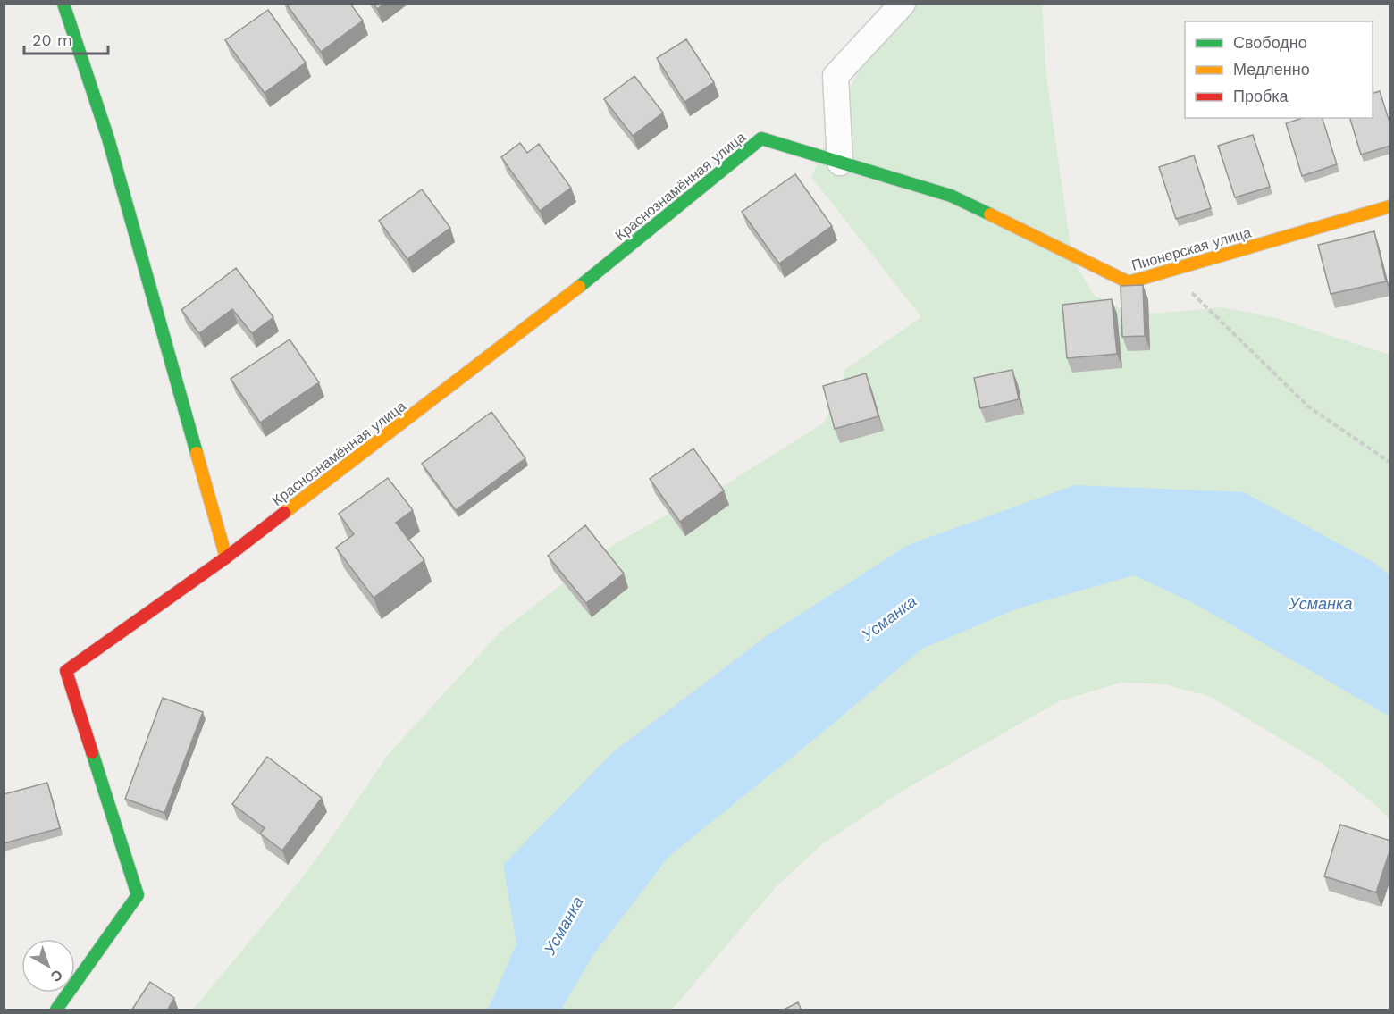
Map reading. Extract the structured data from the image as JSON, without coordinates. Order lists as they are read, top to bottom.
{
  "streets": {
    "street": ["Краснознамённая улица", "Пионерская улица"]
  },
  "crossings": [
    ["Краснознамённая улица", "Пионерская улица"]
  ],
  "water": ["Усманка"],
  "legend": ["Свободно", "Медленно", "Пробка"],
  "scale_bar": "20 m",
  "north": "bottom right"
}
